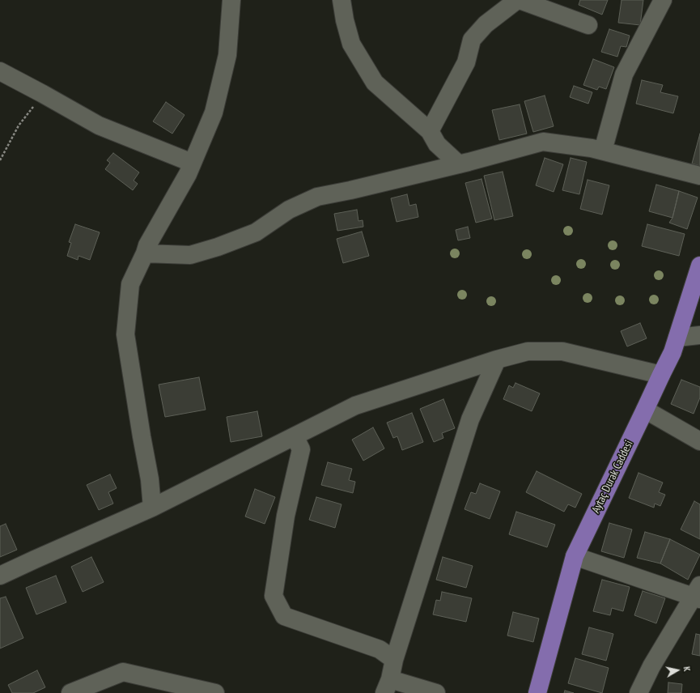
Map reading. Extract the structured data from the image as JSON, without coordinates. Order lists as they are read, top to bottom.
{
  "streets": {
    "main road": ["Aytaç Durak Caddesi"]
  },
  "north": "right"
}
